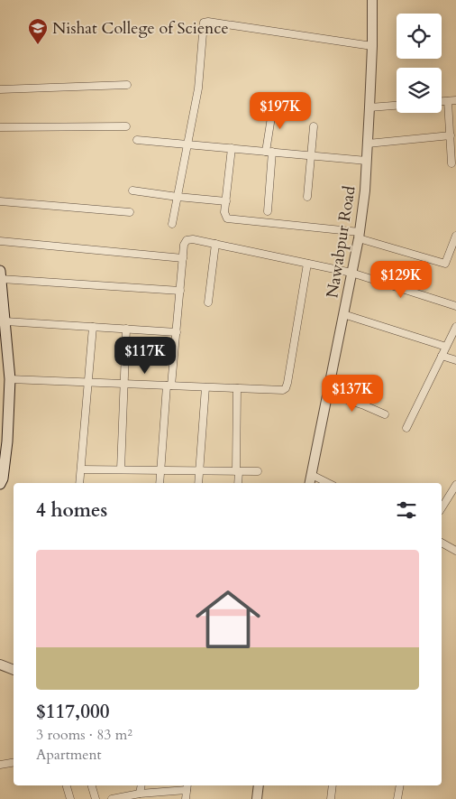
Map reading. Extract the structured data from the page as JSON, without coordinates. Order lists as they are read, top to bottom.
{
  "streets": {
    "street": ["Nawabpur Road"]
  },
  "places": {
    "school or university": ["Nishat College of Science"]
  },
  "page": {
    "price": [
      "$197K",
      "$129K",
      "$117K",
      "$137K"
    ],
    "heading": "4 homes",
    "list": [
      {
        "name": "$117,000",
        "note": "3 rooms · 83 m² · Apartment"
      }
    ]
  }
}
